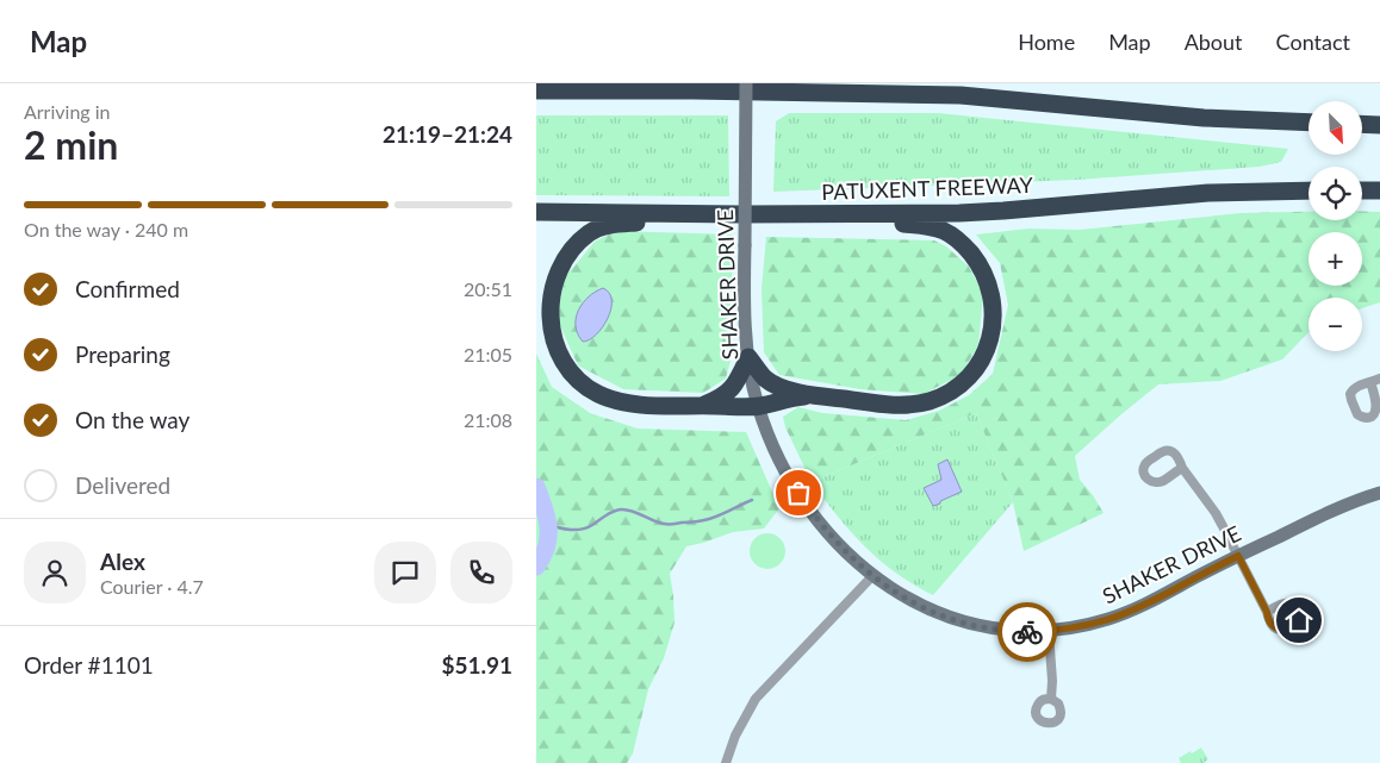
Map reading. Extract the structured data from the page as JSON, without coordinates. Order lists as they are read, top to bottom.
{
  "streets": {
    "highway": ["PATUXENT FREEWAY"],
    "street": ["SHAKER DRIVE"]
  },
  "north": "bottom right",
  "page": {
    "header": "Map",
    "nav": [
      "Home",
      "Map",
      "About",
      "Contact"
    ],
    "heading": ["2 min", "Arriving in", "21:19–21:24"],
    "panel": [
      "Alex",
      "Courier · 4.7",
      "Order #1101",
      "$51.91"
    ],
    "map_buttons": ["+", "−"],
    "bar": "On the way · 240 m",
    "list": [
      ["Confirmed", "20:51"],
      ["Preparing", "21:05"],
      ["On the way", "21:08"],
      "Delivered"
    ]
  }
}
